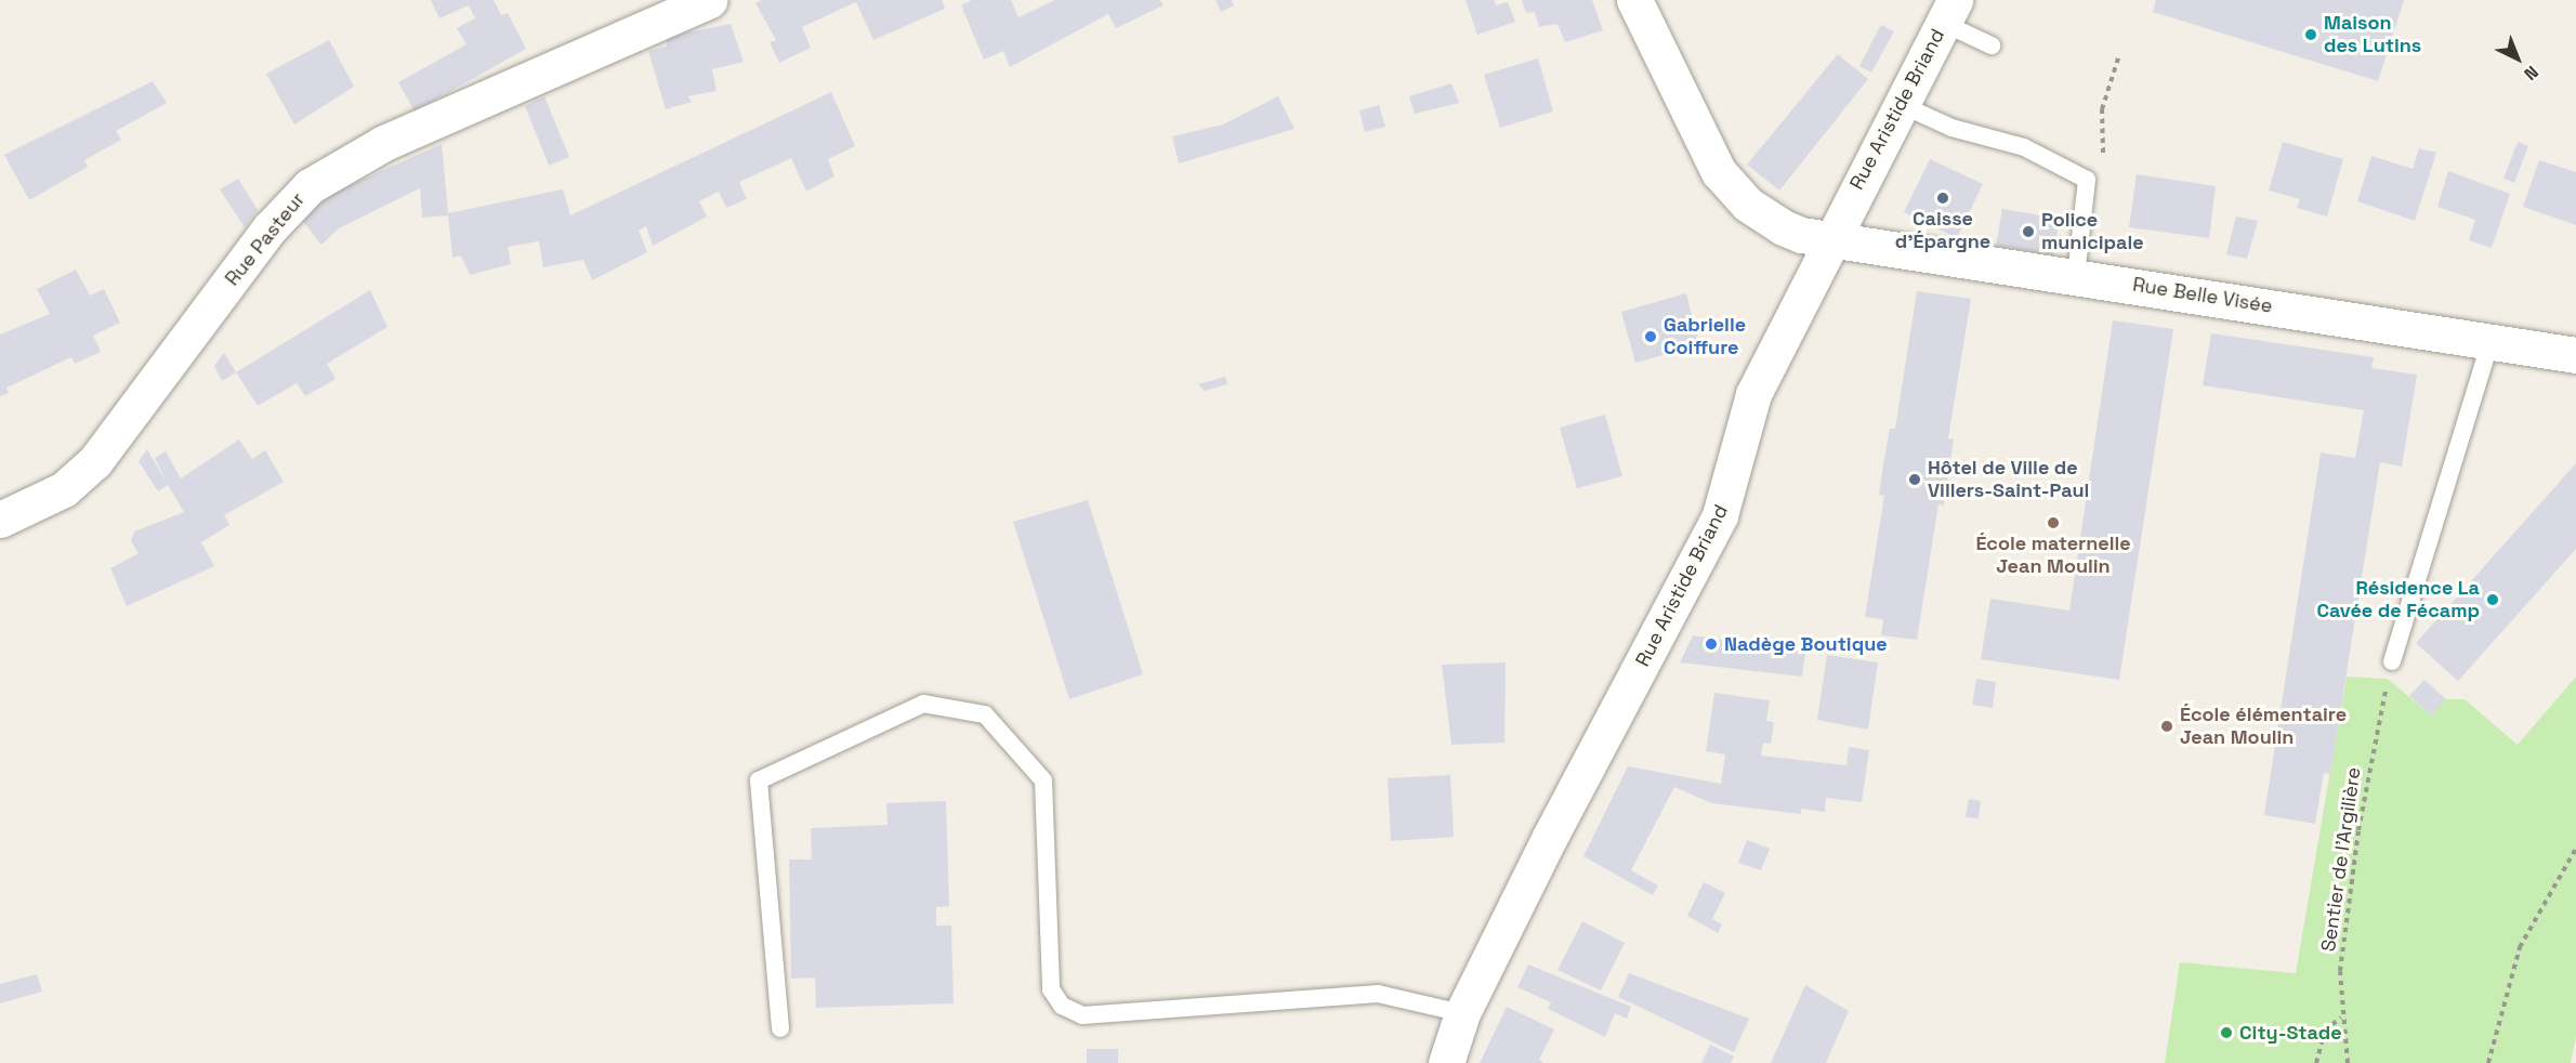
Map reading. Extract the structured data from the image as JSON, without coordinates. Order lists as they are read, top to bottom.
{
  "streets": {
    "street": ["Rue Aristide Briand", "Rue Pasteur", "Rue Belle Visée"],
    "path": ["Sentier de l'Argilière"]
  },
  "crossings": [
    ["Rue Aristide Briand", "Rue Belle Visée"]
  ],
  "places": [
    "Maison des Lutins",
    "Caisse d'Épargne",
    "Police municipale",
    "Gabrielle Coiffure",
    "Hôtel de Ville de Villers-Saint-Paul",
    "École maternelle Jean Moulin",
    "Résidence La Cavée de Fécamp",
    "Nadège Boutique",
    "École élémentaire Jean Moulin",
    "City-Stade"
  ],
  "north": "bottom right"
}
